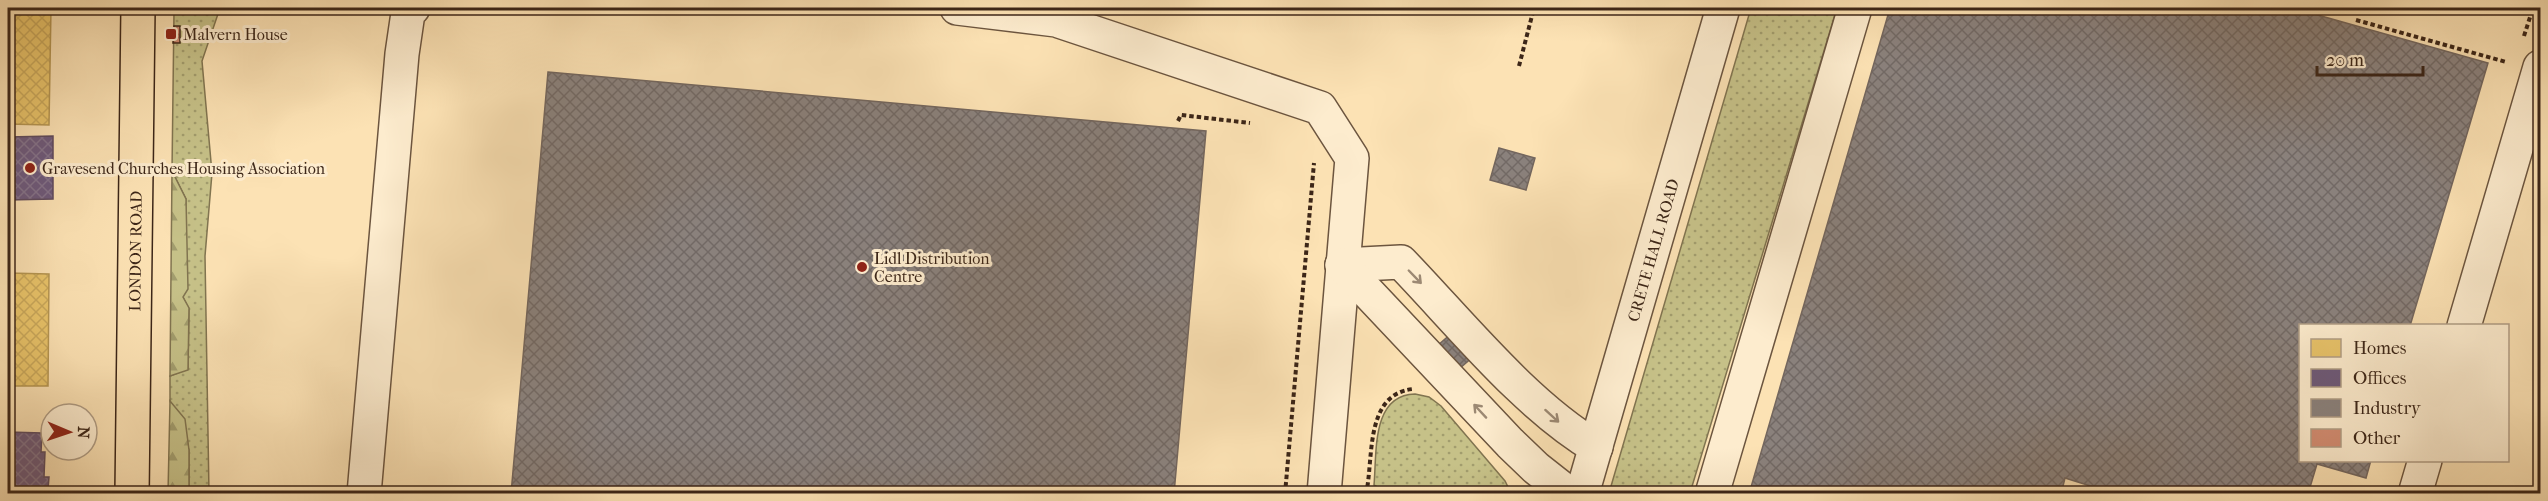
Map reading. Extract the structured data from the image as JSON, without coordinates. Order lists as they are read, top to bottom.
{
  "streets": {
    "main road": ["LONDON ROAD"],
    "street": ["CRETE HALL ROAD"]
  },
  "places": {
    "transit": ["Malvern House"],
    "other": ["Gravesend Churches Housing Association", "Lidl Distribution Centre"]
  },
  "legend": [
    "Homes",
    "Offices",
    "Industry",
    "Other"
  ],
  "scale_bar": "20 m",
  "north": "right"
}
